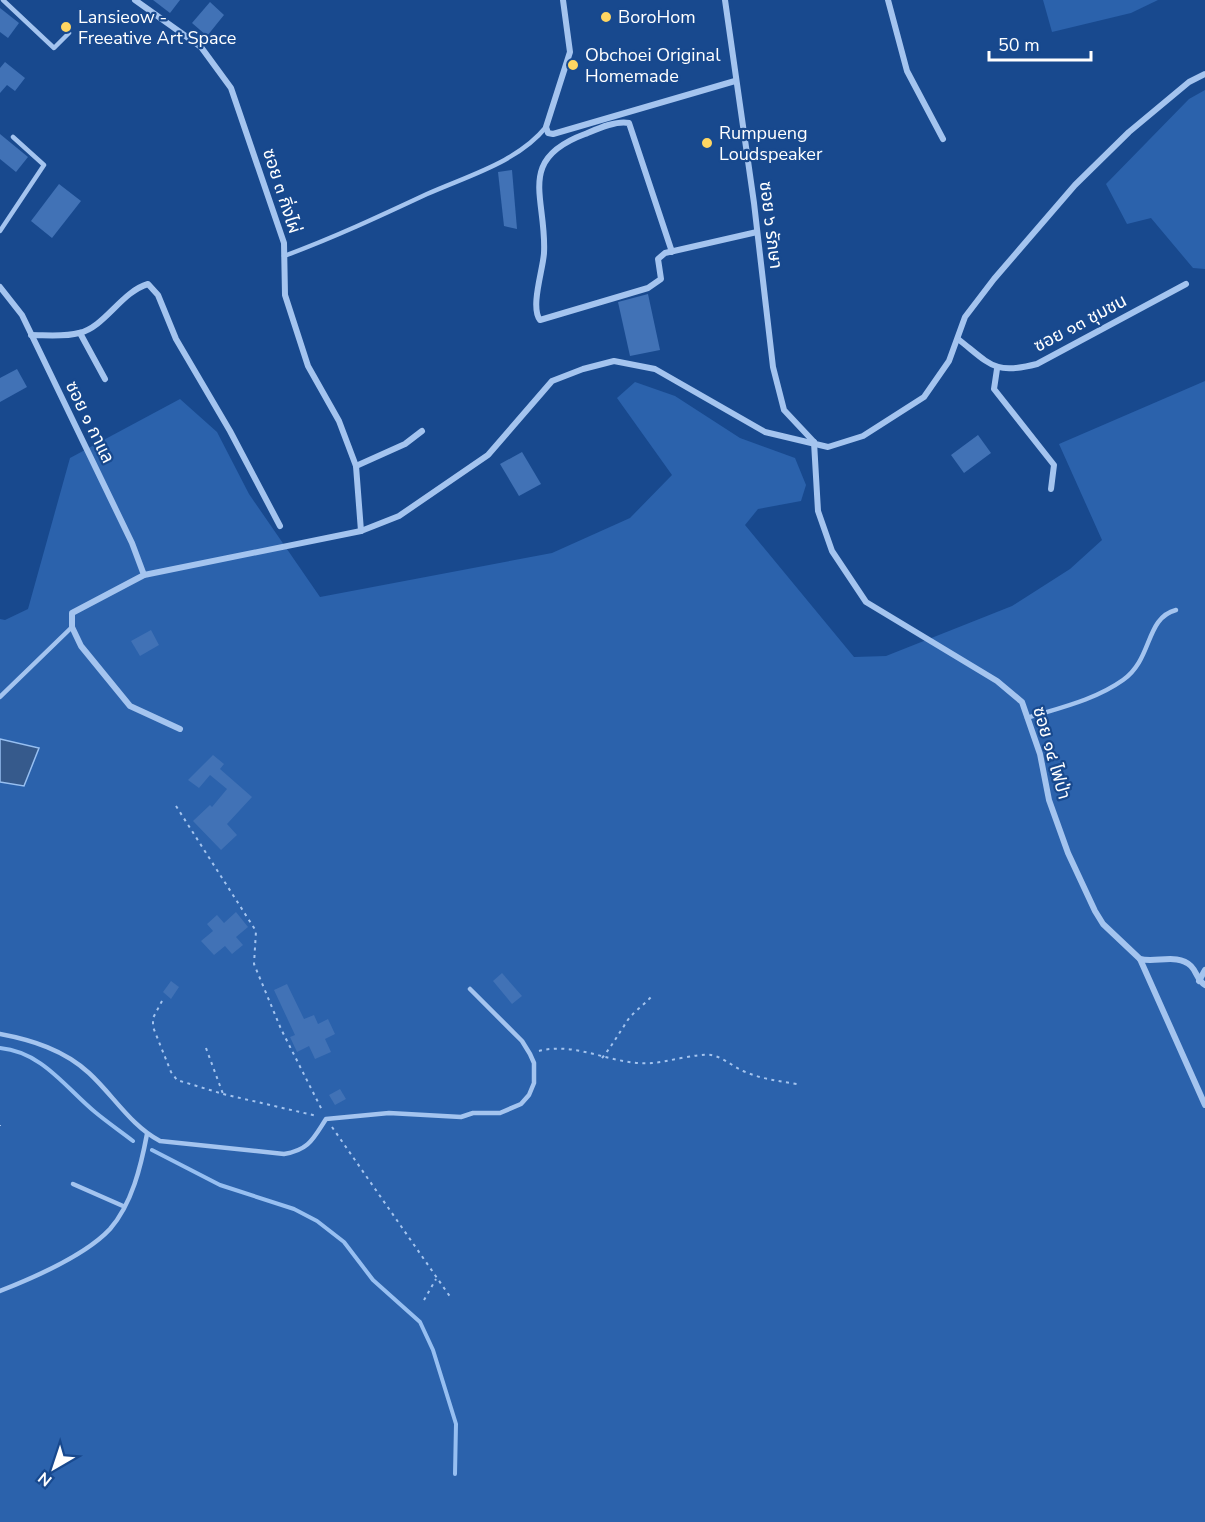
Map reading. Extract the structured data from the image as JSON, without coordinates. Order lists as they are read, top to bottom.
{
  "streets": {
    "street": [
      "ซอย ๓ กิ่งไผ่",
      "ซอย ๖ รักษา",
      "ซอย ๑๓ ชุมชน",
      "ซอย ๑ กาแล",
      "ซอย ๑๔ ไฟป่า"
    ]
  },
  "crossings": [
    ["ซอย ๖ รักษา", "ซอย ๑๔ ไฟป่า"]
  ],
  "places": [
    "BoroHom",
    "Lansieow - Freeative Art Space",
    "Obchoei Original Homemade",
    "Rumpueng Loudspeaker"
  ],
  "scale_bar": "50 m",
  "north": "bottom left"
}
